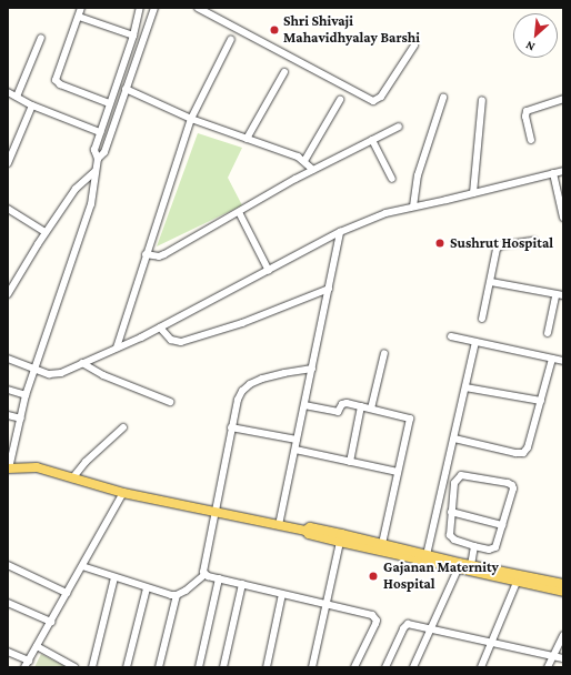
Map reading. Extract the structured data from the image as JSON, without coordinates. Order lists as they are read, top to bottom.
{
  "places": ["Shri Shivaji Mahavidhyalay Barshi", "Sushrut Hospital", "Gajanan Maternity Hospital"],
  "north": "bottom left"
}
